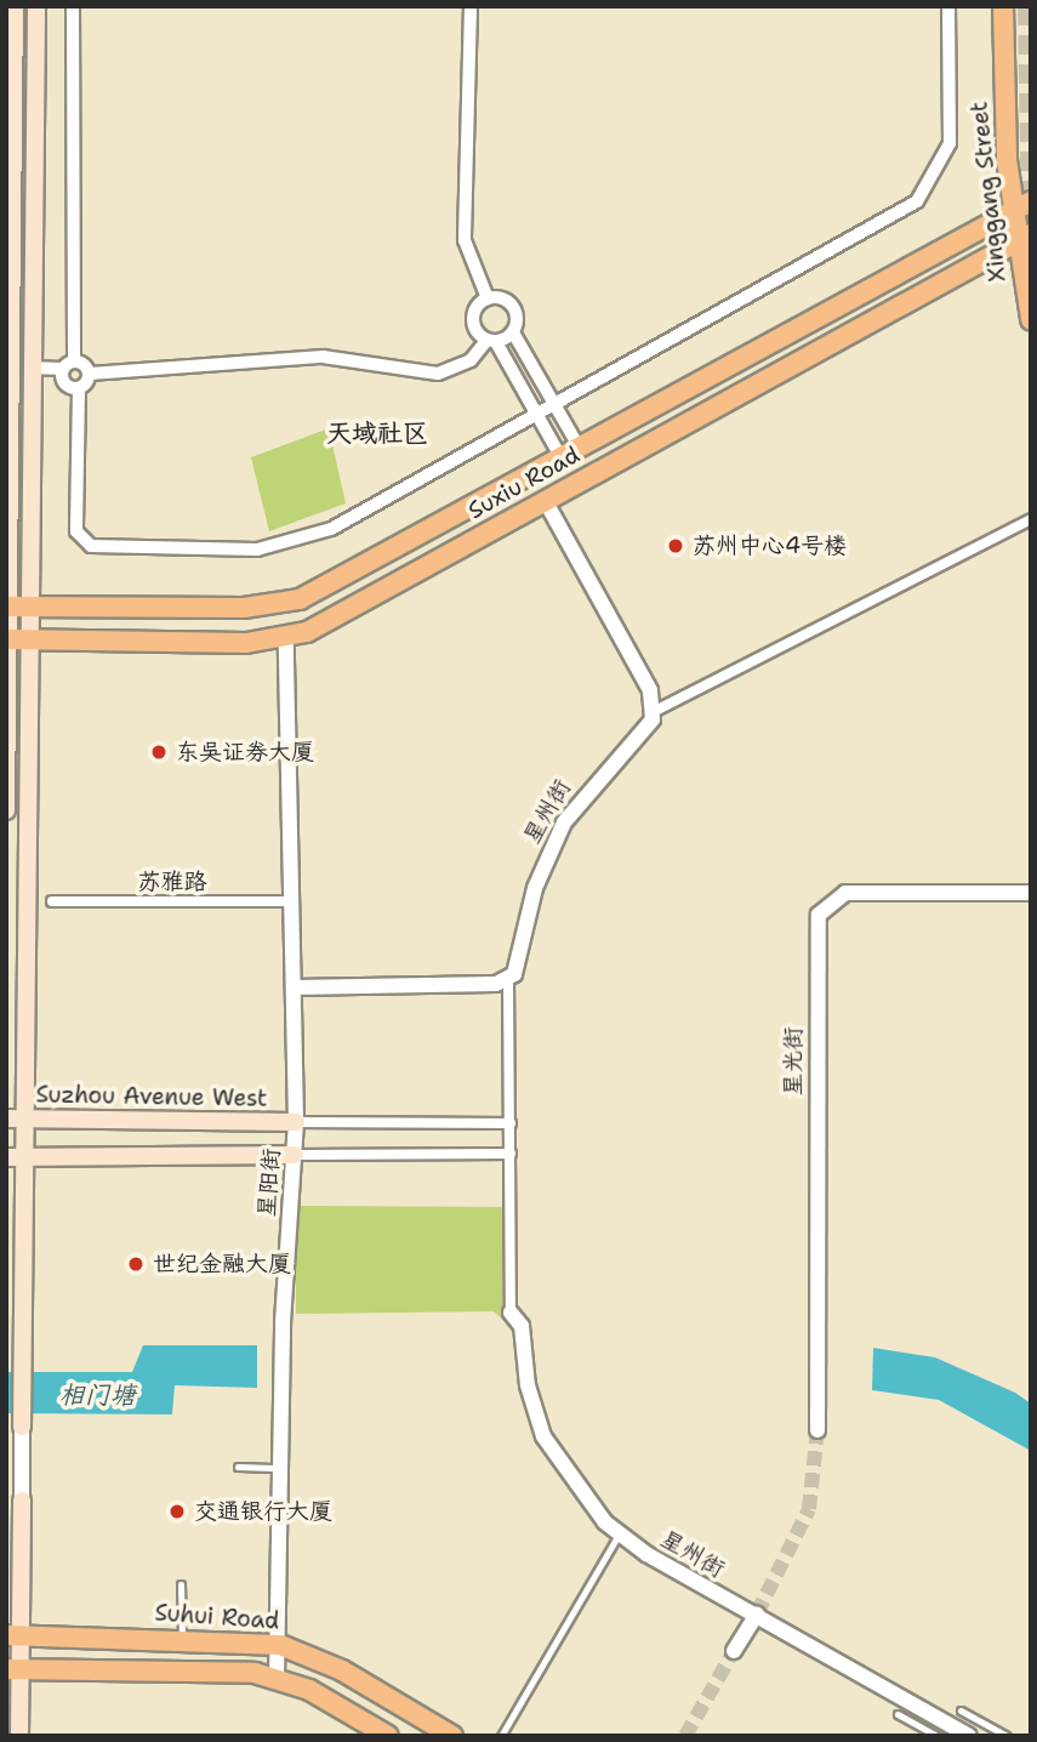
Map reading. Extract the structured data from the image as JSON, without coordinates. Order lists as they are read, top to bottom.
{
  "streets": {
    "main road": [
      "Xinggang Street",
      "Suxiu Road",
      "Suzhou Avenue West",
      "Suhui Road"
    ],
    "street": [
      "星州街",
      "苏雅路",
      "星光街",
      "星阳街"
    ]
  },
  "crossings": [
    ["Xinggang Street", "Suxiu Road"],
    ["Suxiu Road", "星阳街"],
    ["苏雅路", "星阳街"],
    ["Suzhou Avenue West", "星阳街"],
    ["星阳街", "Suhui Road"]
  ],
  "districts": ["天域社区"],
  "water": ["相门塘"],
  "places": [
    "苏州中心4号楼",
    "东吴证券大厦",
    "世纪金融大厦",
    "交通银行大厦"
  ]
}
